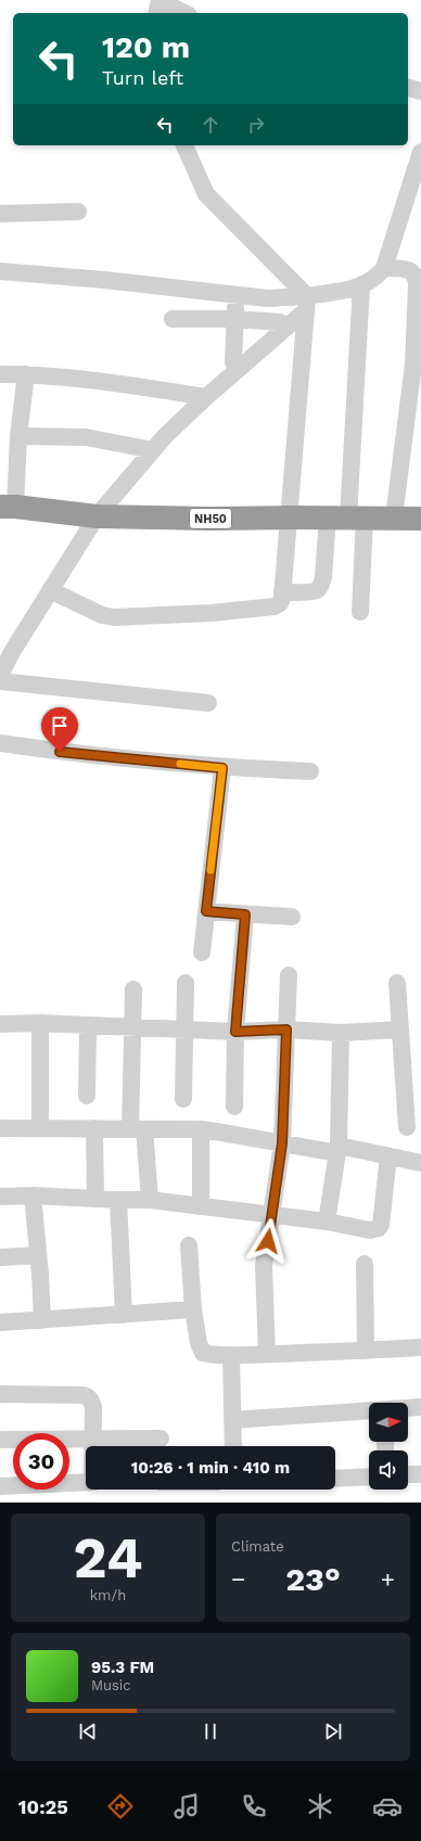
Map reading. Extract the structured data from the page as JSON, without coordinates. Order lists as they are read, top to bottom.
{
  "streets": {
    "highway": ["NH50"]
  },
  "north": "right",
  "page": {
    "turn": ["120 m", "Turn left"],
    "limit": "30",
    "trip": "10:26 · 1 min · 410 m",
    "tile": [
      ["24", "km/h"],
      "Climate"
    ],
    "heat": ["−", "23°", "+"],
    "song": ["95.3 FM", "Music"],
    "tabs": "10:25"
  }
}
